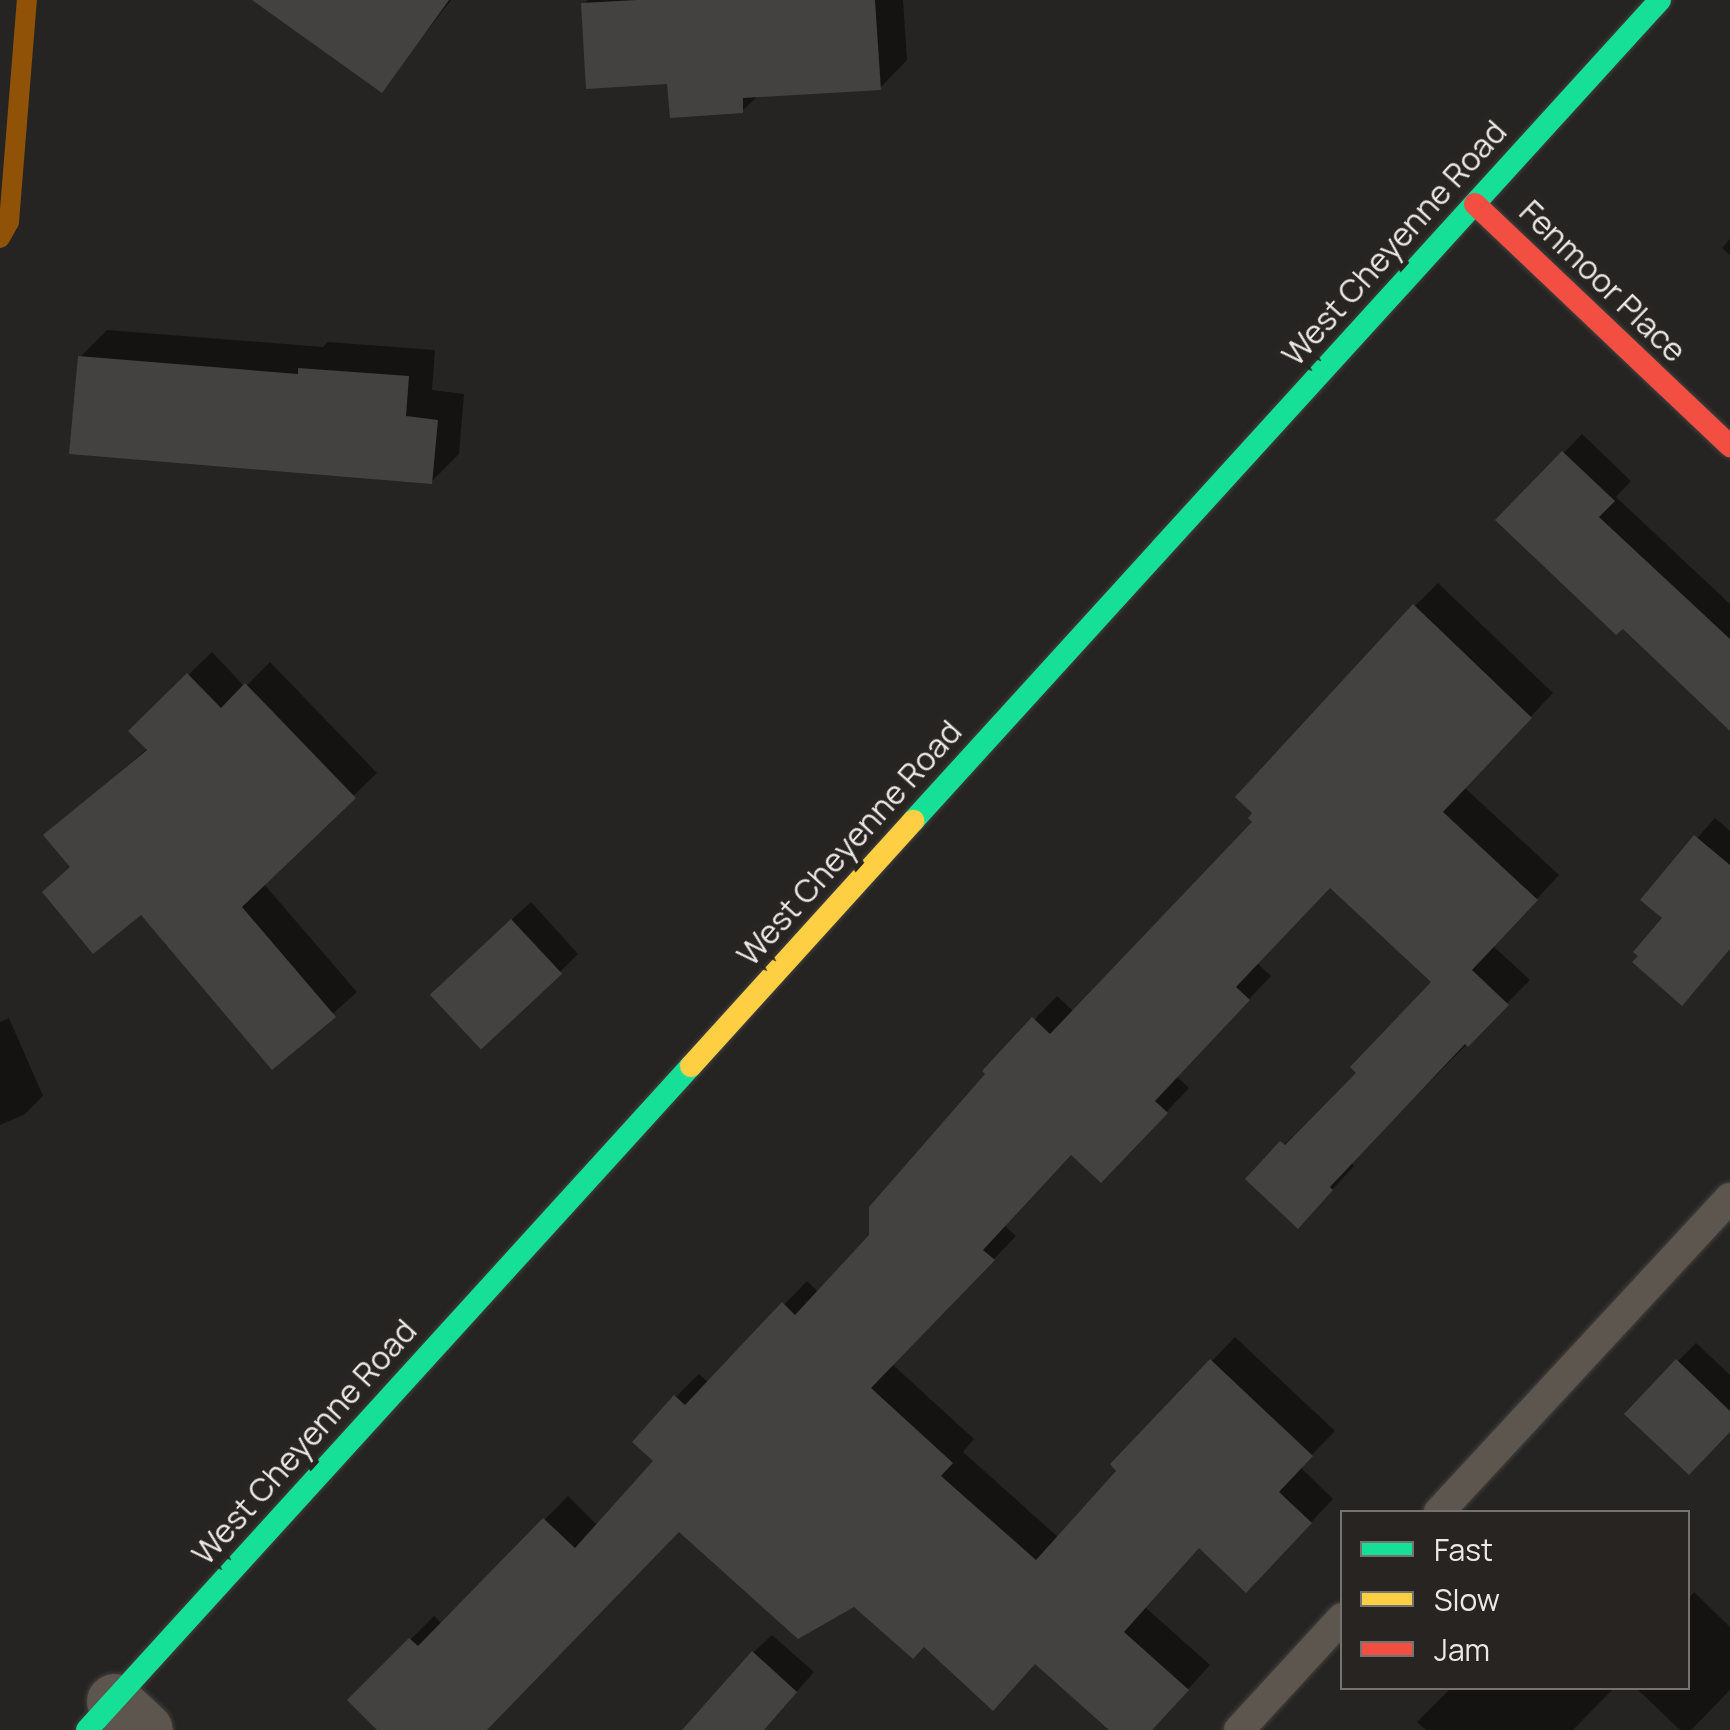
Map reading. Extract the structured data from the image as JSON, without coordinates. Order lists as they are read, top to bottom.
{
  "streets": {
    "main road": ["West Cheyenne Road", "Fenmoor Place"]
  },
  "crossings": [
    ["West Cheyenne Road", "Fenmoor Place"]
  ],
  "legend": ["Fast", "Slow", "Jam"]
}
